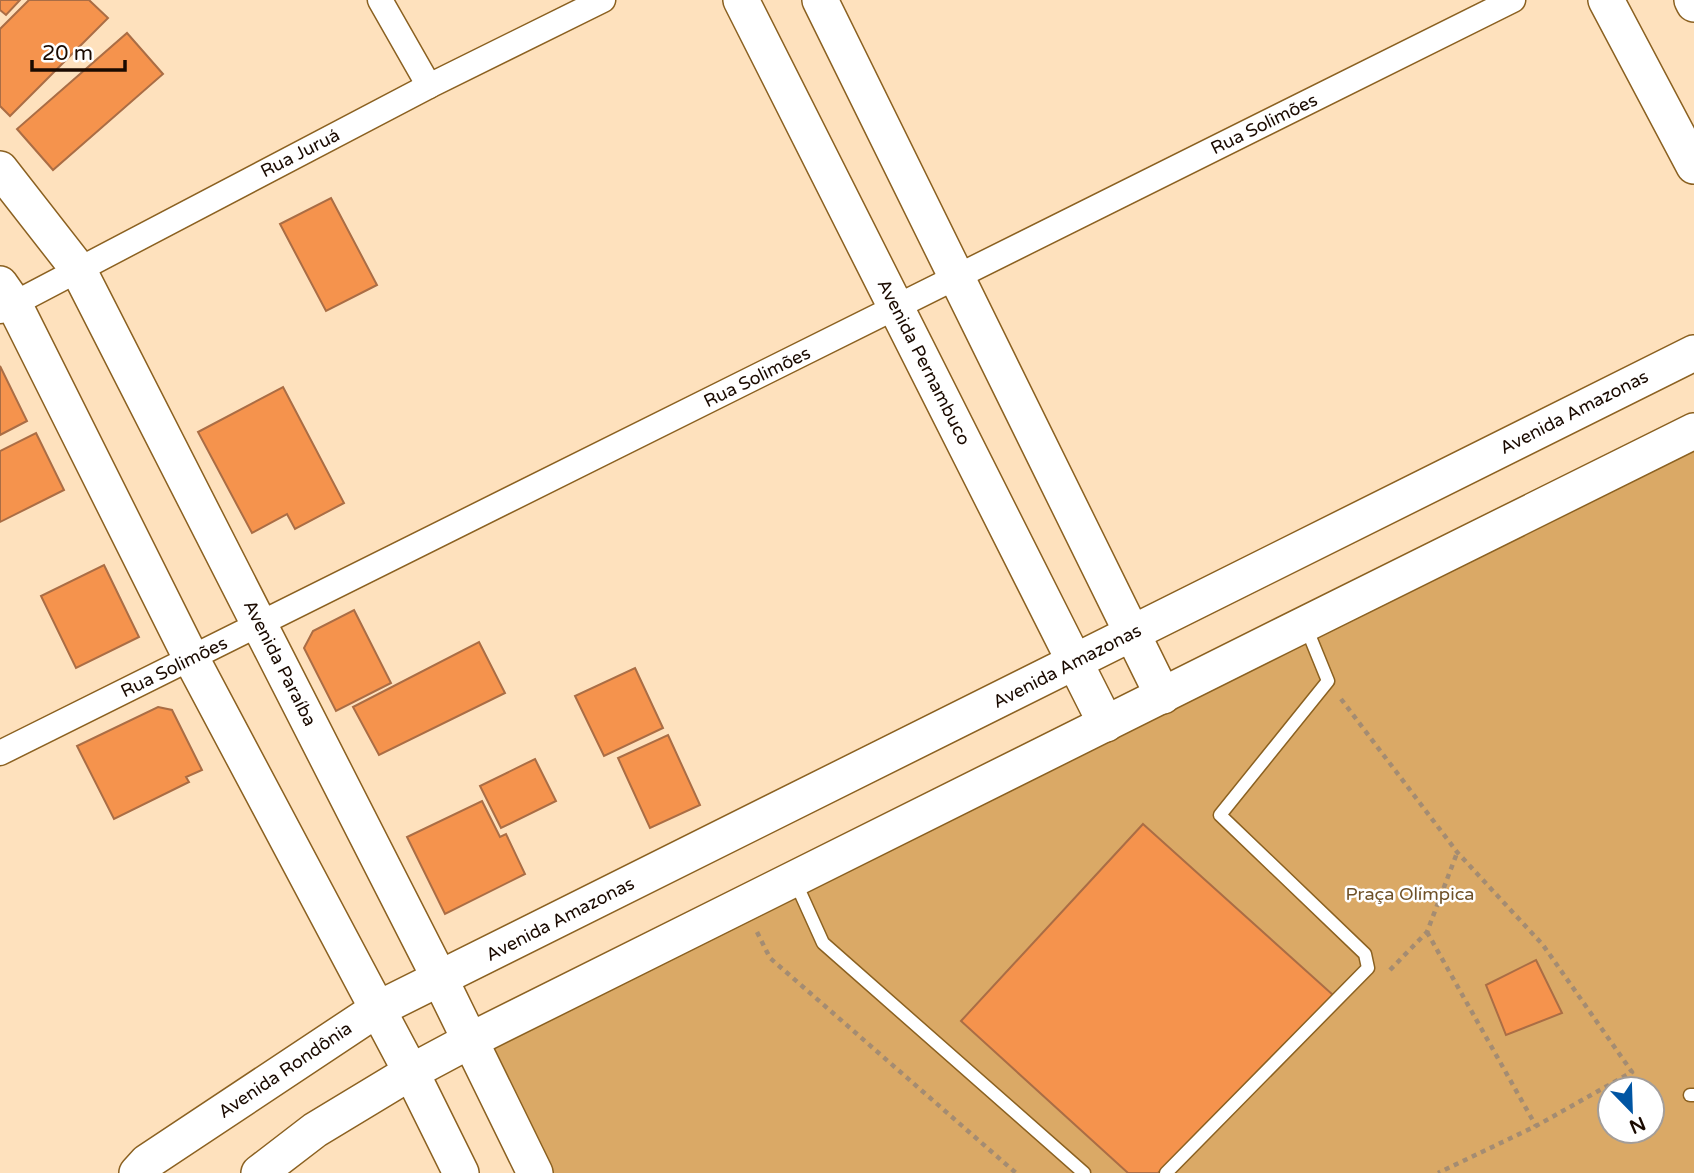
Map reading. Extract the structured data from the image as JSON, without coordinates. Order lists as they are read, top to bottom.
{
  "streets": {
    "main road": [
      "Avenida Pernambuco",
      "Avenida Amazonas",
      "Avenida Paraíba",
      "Avenida Rondônia"
    ],
    "street": ["Rua Solimões", "Rua Juruá"]
  },
  "crossings": [
    ["Rua Solimões", "Avenida Pernambuco"],
    ["Rua Solimões", "Avenida Paraíba"],
    ["Rua Juruá", "Avenida Paraíba"],
    ["Avenida Pernambuco", "Avenida Amazonas"],
    ["Avenida Amazonas", "Avenida Paraíba"],
    ["Avenida Amazonas", "Avenida Rondônia"],
    ["Avenida Paraíba", "Avenida Rondônia"]
  ],
  "parks": ["Praça Olímpica"],
  "scale_bar": "20 m",
  "north": "bottom right"
}
